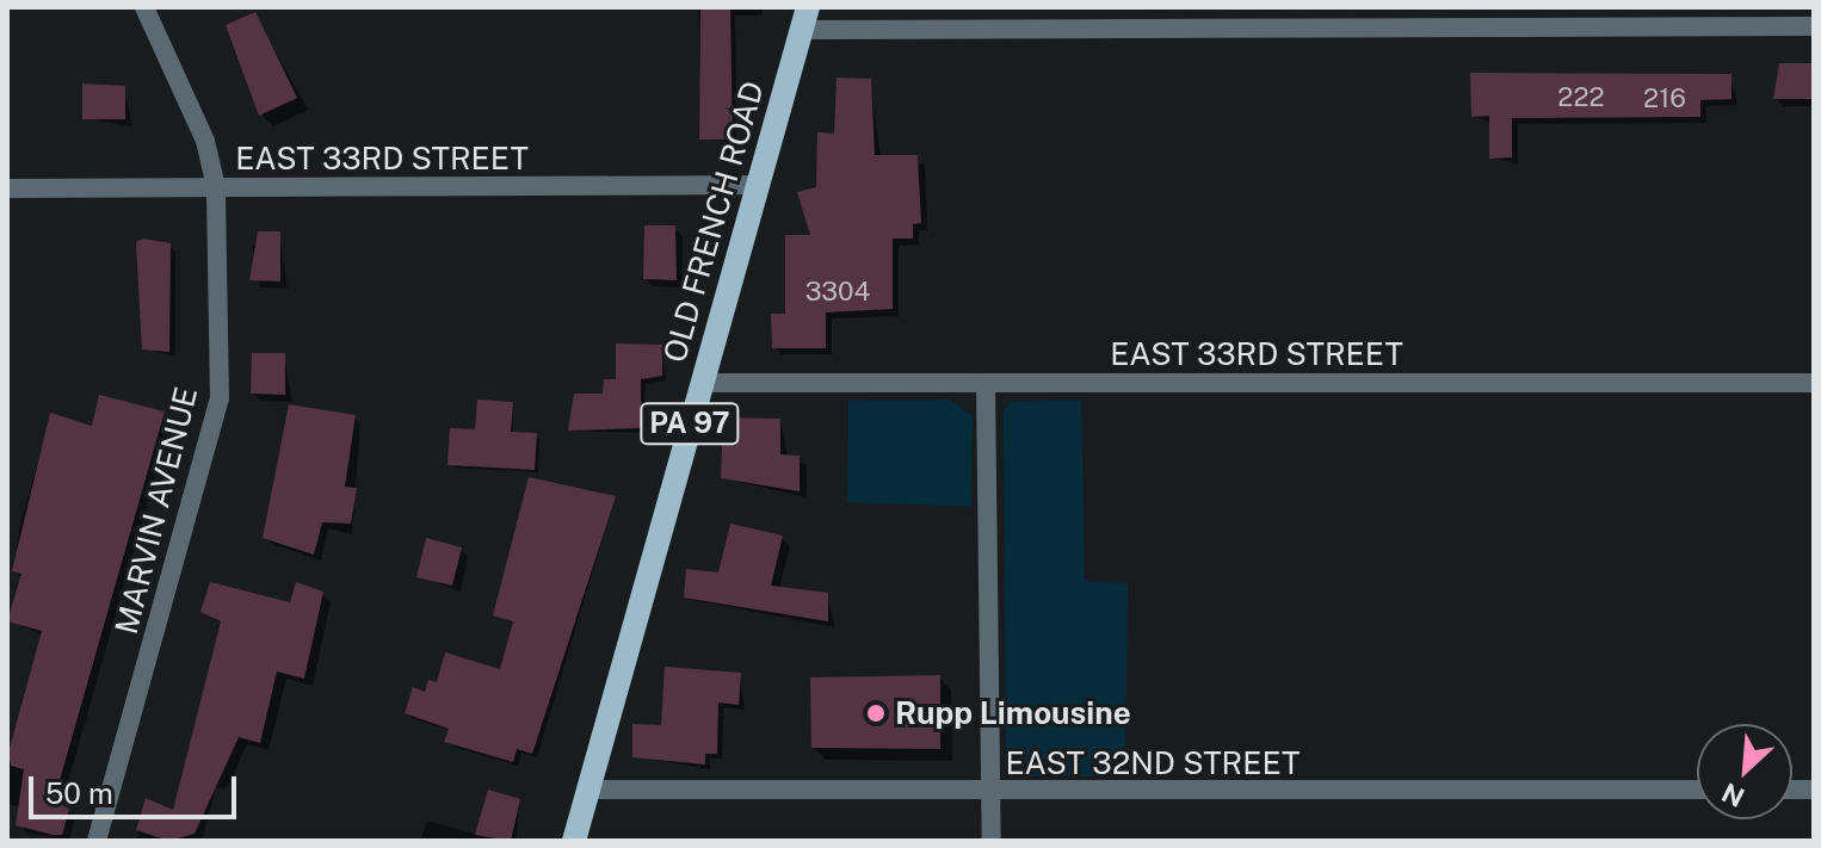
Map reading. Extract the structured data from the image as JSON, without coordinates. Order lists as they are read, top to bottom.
{
  "streets": {
    "main road": ["OLD FRENCH ROAD", "PA 97"],
    "street": ["EAST 33RD STREET", "MARVIN AVENUE", "EAST 32ND STREET"]
  },
  "crossings": [
    ["EAST 33RD STREET", "OLD FRENCH ROAD"],
    ["EAST 33RD STREET", "MARVIN AVENUE"],
    ["OLD FRENCH ROAD", "EAST 32ND STREET"]
  ],
  "places": ["Rupp Limousine"],
  "house_numbers": ["222", "216", "3304"],
  "scale_bar": "50 m",
  "north": "bottom left"
}
